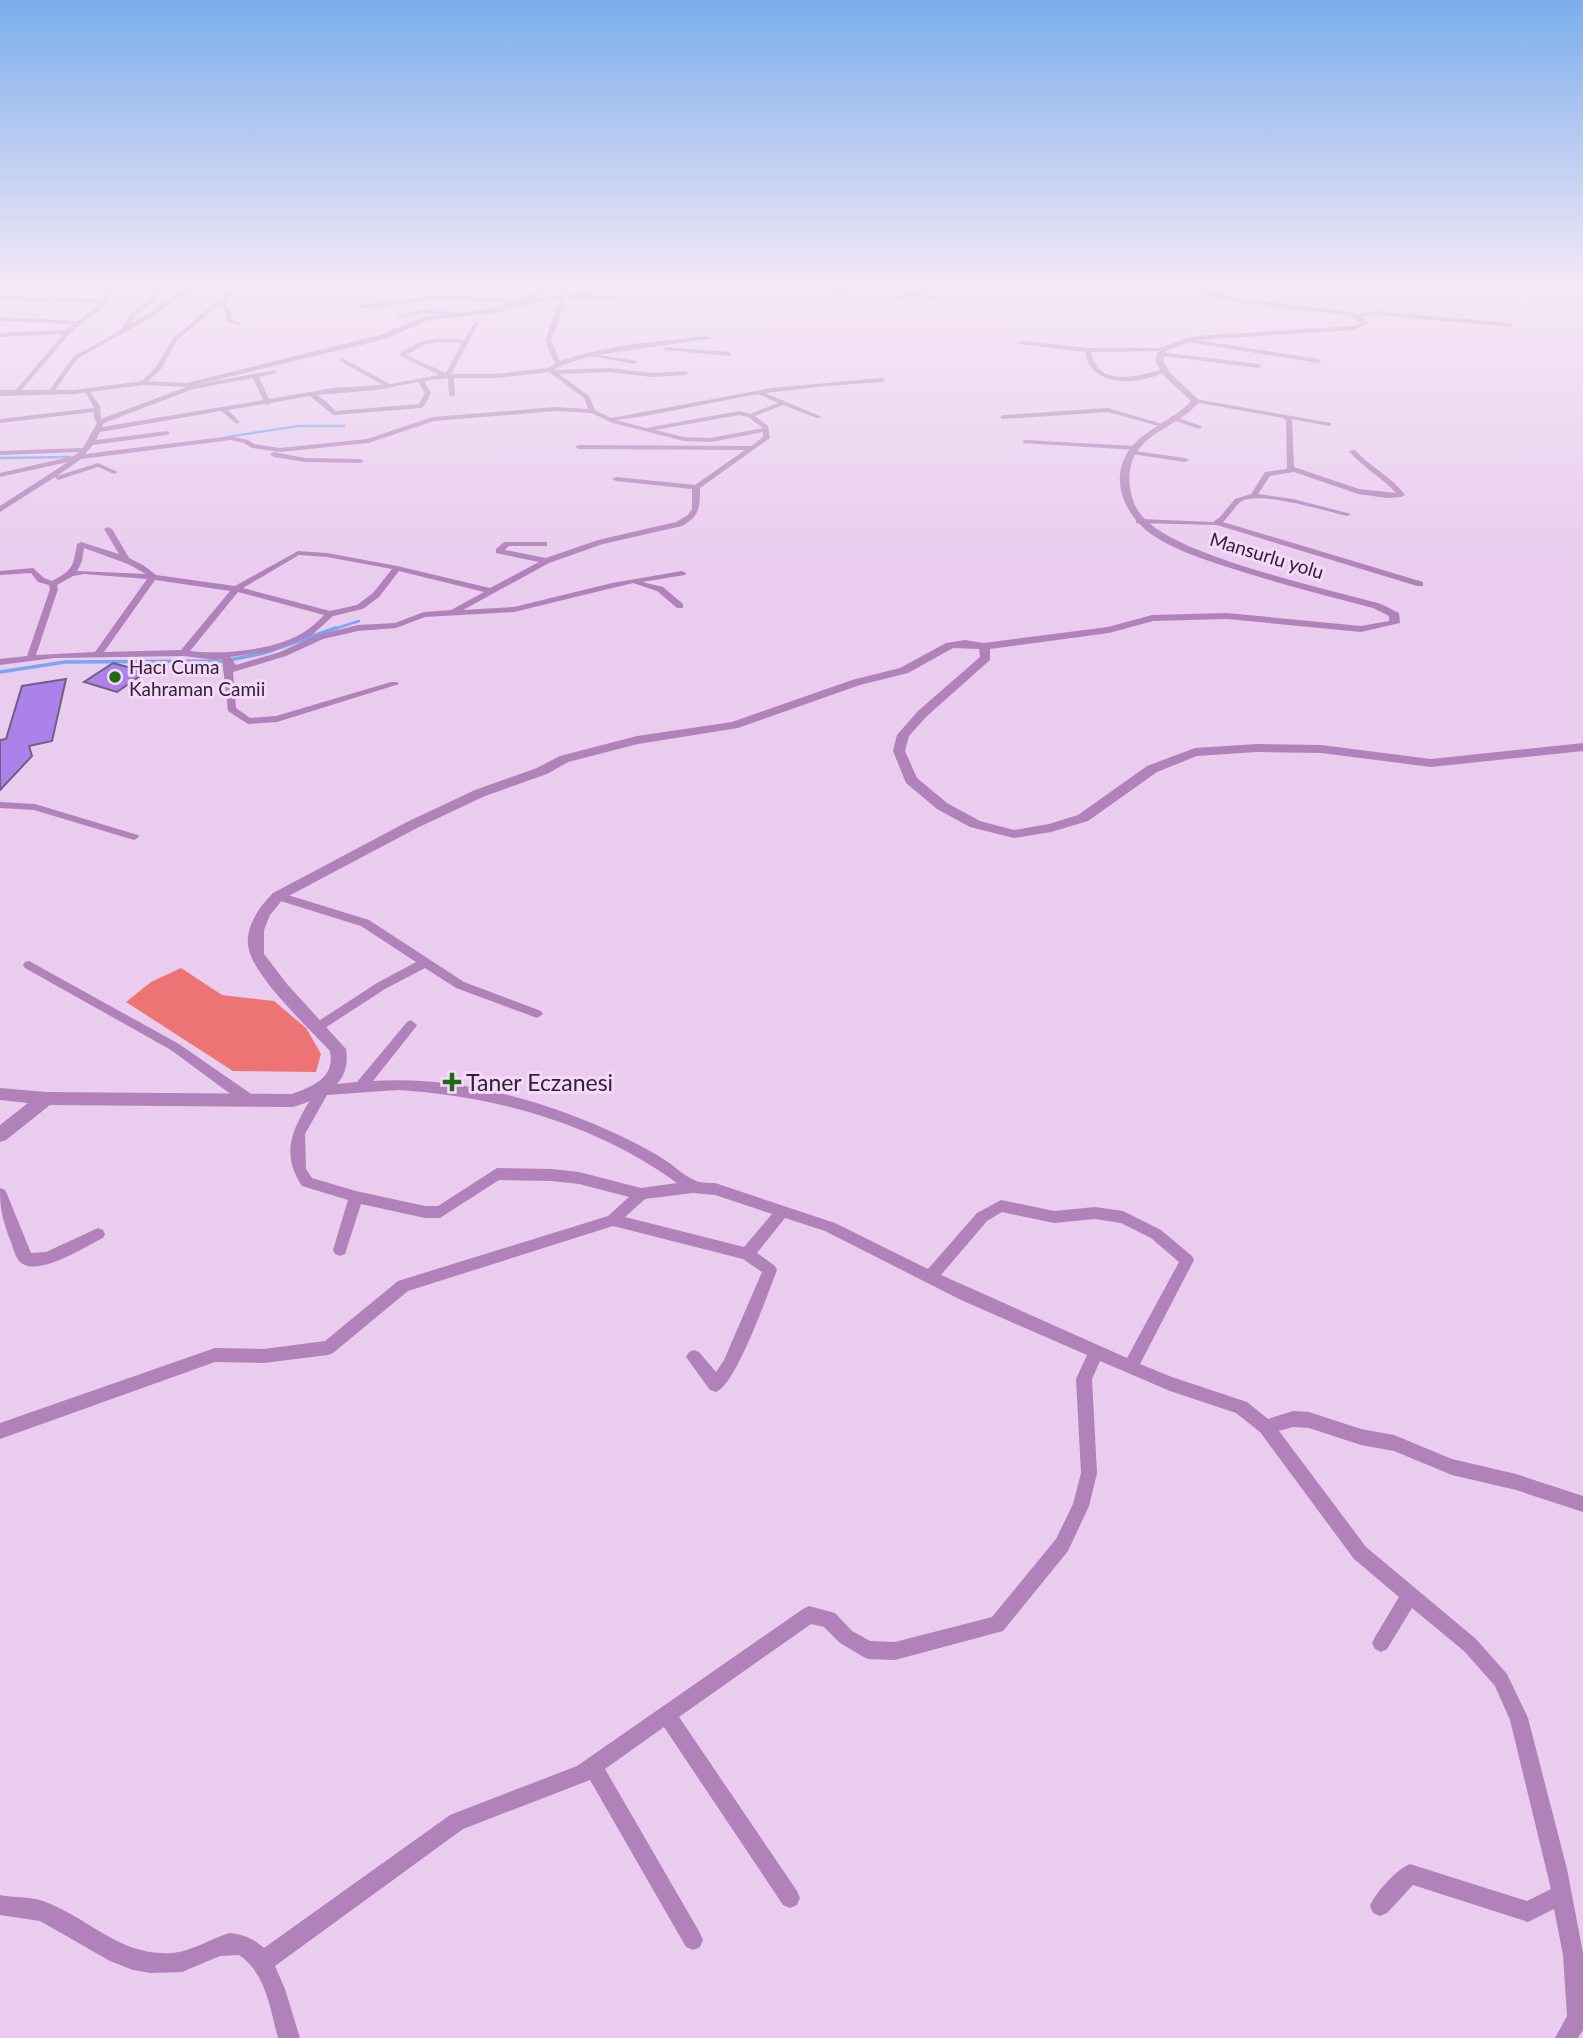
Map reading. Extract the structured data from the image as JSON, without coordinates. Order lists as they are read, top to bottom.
{
  "streets": {
    "street": ["Mansurlu yolu"]
  },
  "places": {
    "other": ["Hacı Cuma Kahraman Camii"],
    "health": ["Taner Eczanesi"]
  }
}
